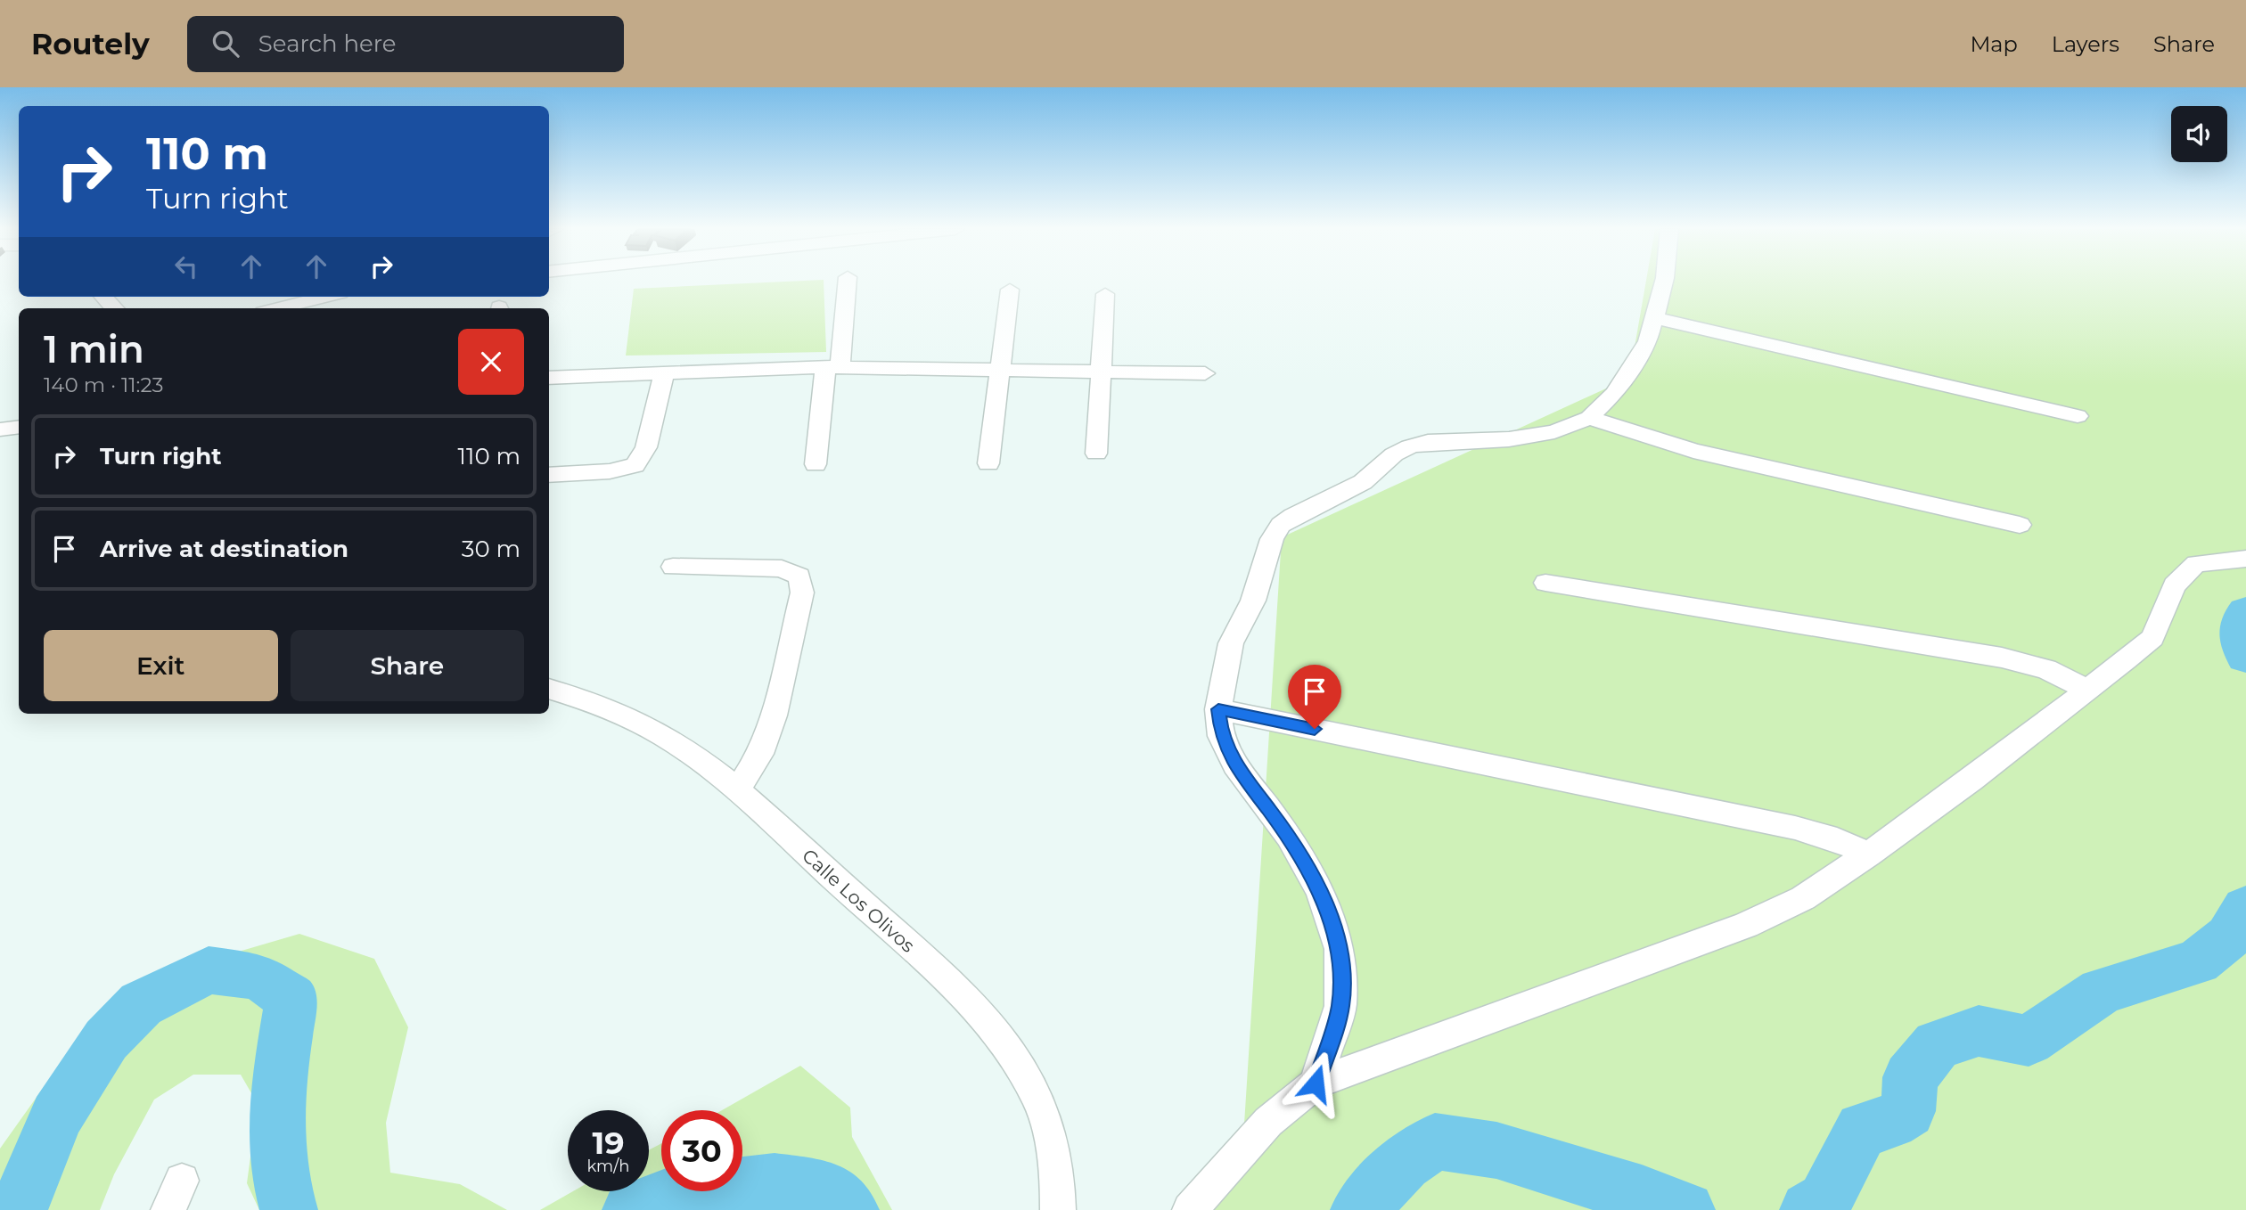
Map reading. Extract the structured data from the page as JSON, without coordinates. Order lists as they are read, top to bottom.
{
  "streets": {
    "street": ["Calle Los Olivos"]
  },
  "page": {
    "header": "Routely",
    "search": "Search here",
    "nav": ["Map", "Layers", "Share"],
    "turn": ["110 m", "Turn right"],
    "heading": ["1 min", "140 m · 11:23"],
    "list": [
      {
        "name": "Turn right",
        "value": "110 m"
      },
      {
        "name": "Arrive at destination",
        "value": "30 m"
      }
    ],
    "buttons": ["Exit", "Share"],
    "speed": "19 km/h",
    "limit": "30"
  }
}
